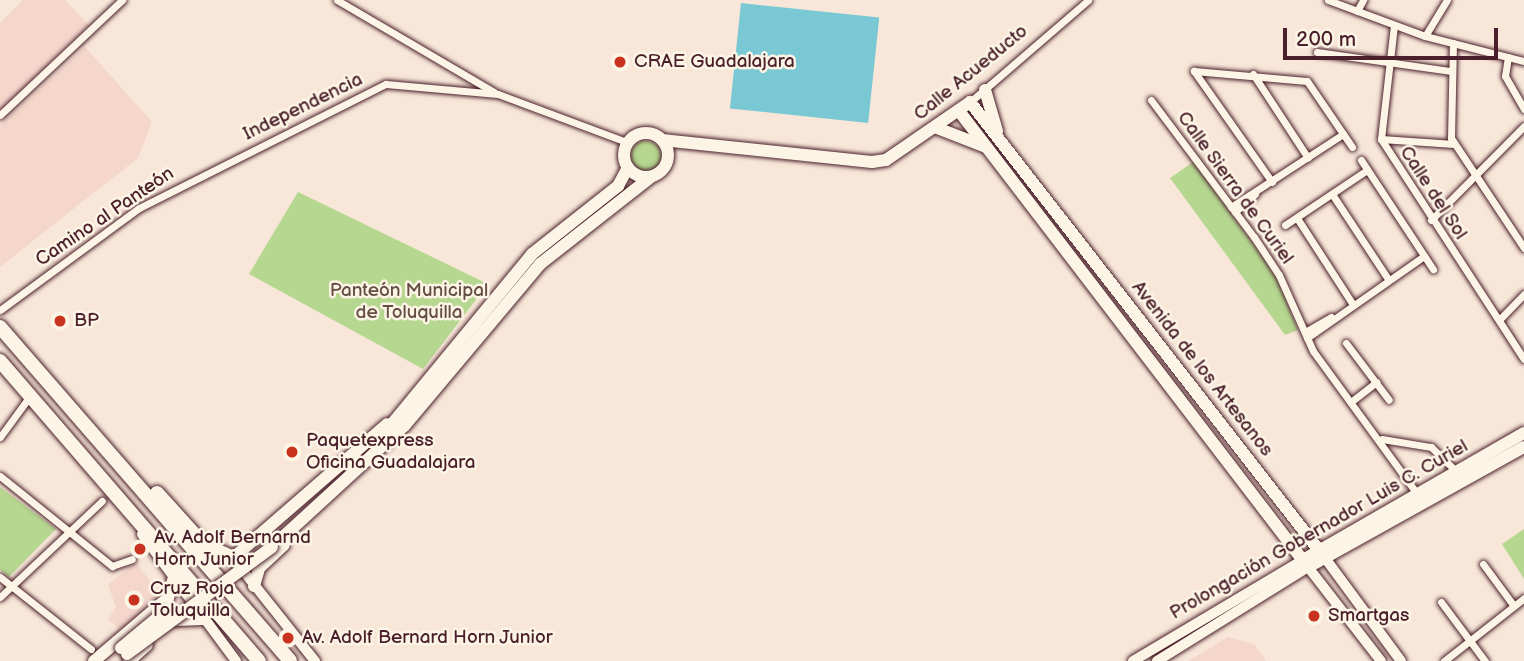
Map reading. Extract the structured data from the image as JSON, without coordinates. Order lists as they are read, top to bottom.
{
  "streets": {
    "main road": ["Calle Acueducto", "Avenida de los Artesanos", "Prolongación Gobernador Luis C. Curiel"],
    "street": [
      "Independencia",
      "Calle Sierra de Curiel",
      "Calle del Sol",
      "Camino al Panteón"
    ]
  },
  "crossings": [
    ["Calle Acueducto", "Independencia"],
    ["Calle Acueducto", "Avenida de los Artesanos"],
    ["Independencia", "Camino al Panteón"],
    ["Calle Sierra de Curiel", "Prolongación Gobernador Luis C. Curiel"],
    ["Avenida de los Artesanos", "Prolongación Gobernador Luis C. Curiel"]
  ],
  "parks": ["Panteón Municipal de Toluquilla"],
  "places": [
    "CRAE Guadalajara",
    "BP",
    "Paquetexpress Oficina Guadalajara",
    "Av. Adolf Bernarnd Horn Junior",
    "Cruz Roja Toluquilla",
    "Smartgas",
    "Av. Adolf Bernard Horn Junior"
  ],
  "scale_bar": "200 m"
}
